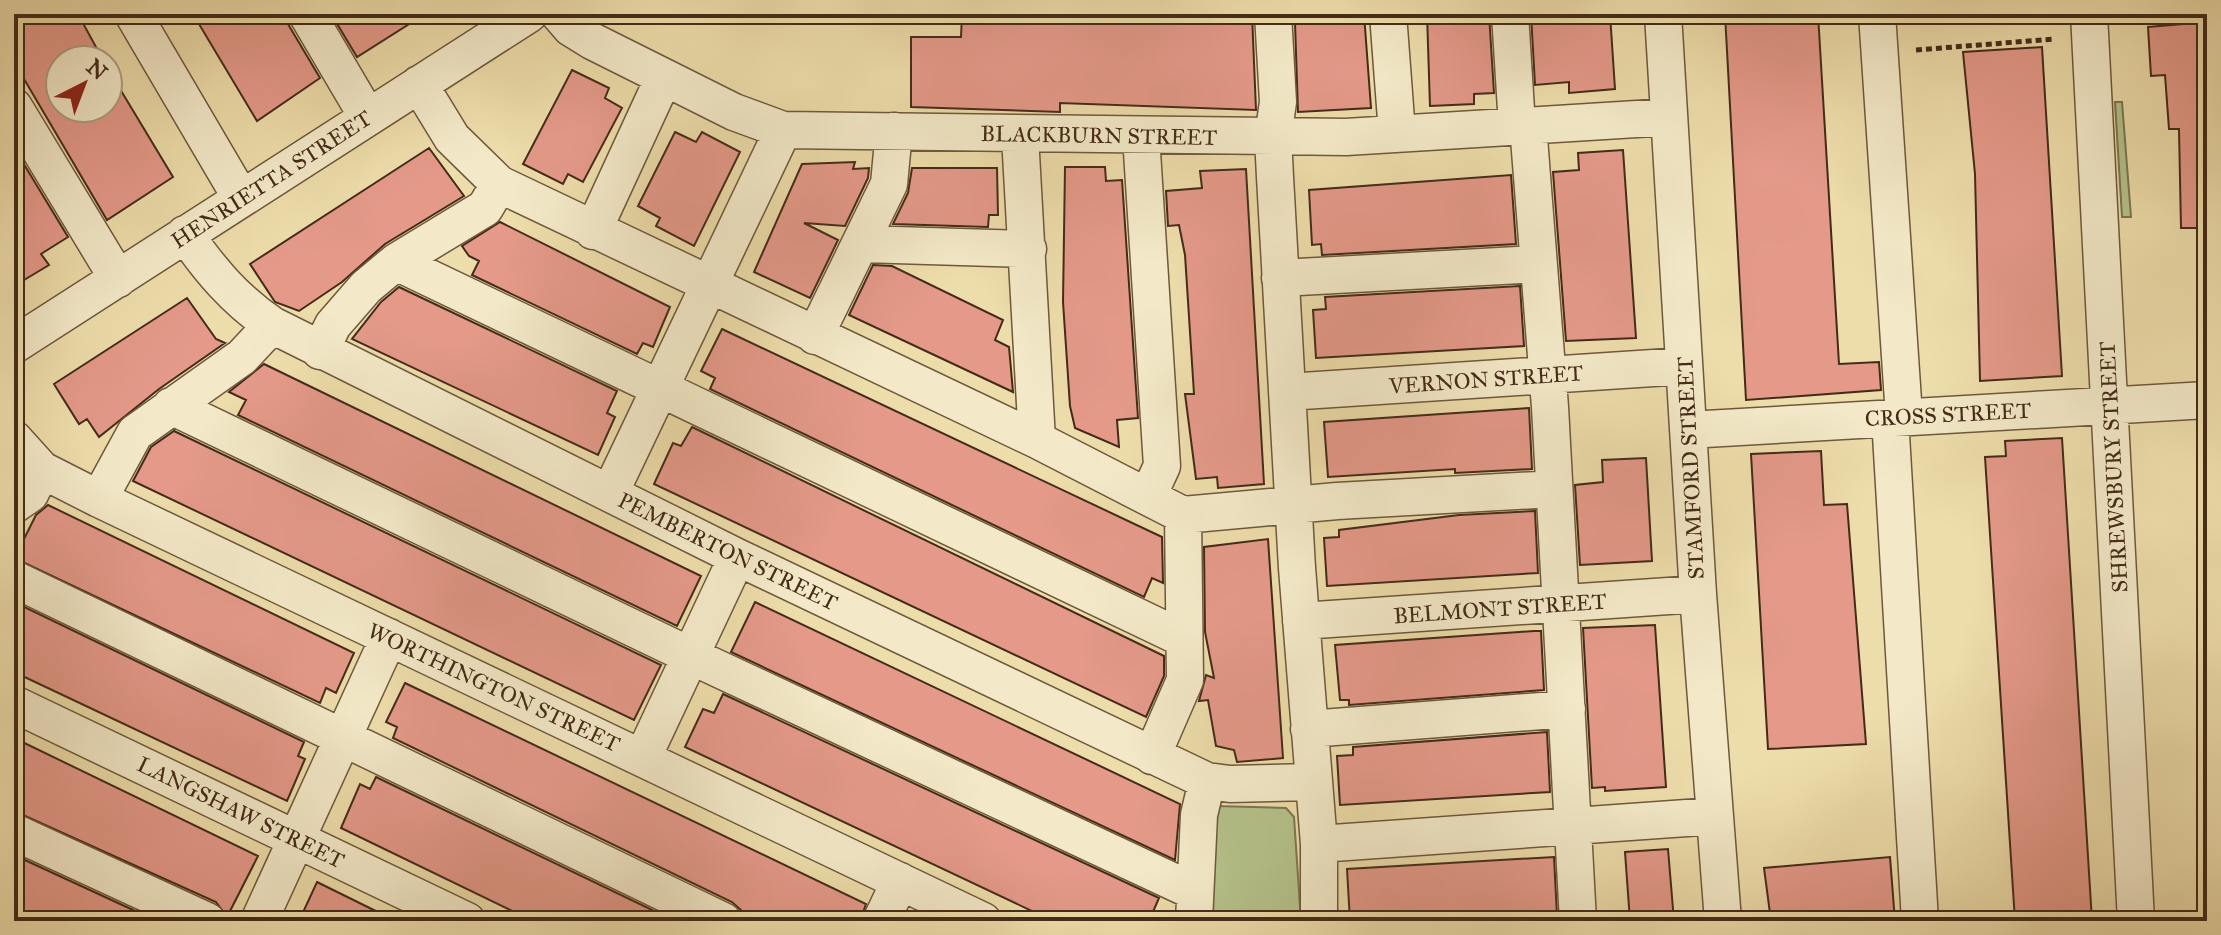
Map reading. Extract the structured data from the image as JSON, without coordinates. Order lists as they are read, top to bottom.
{
  "streets": {
    "street": [
      "BLACKBURN STREET",
      "HENRIETTA STREET",
      "VERNON STREET",
      "CROSS STREET",
      "SHREWSBURY STREET",
      "STAMFORD STREET",
      "PEMBERTON STREET",
      "BELMONT STREET",
      "WORTHINGTON STREET",
      "LANGSHAW STREET"
    ]
  },
  "crossings": [
    ["BLACKBURN STREET", "STAMFORD STREET"],
    ["HENRIETTA STREET", "PEMBERTON STREET"],
    ["VERNON STREET", "STAMFORD STREET"],
    ["CROSS STREET", "SHREWSBURY STREET"],
    ["CROSS STREET", "STAMFORD STREET"],
    ["STAMFORD STREET", "BELMONT STREET"]
  ],
  "north": "top right"
}
